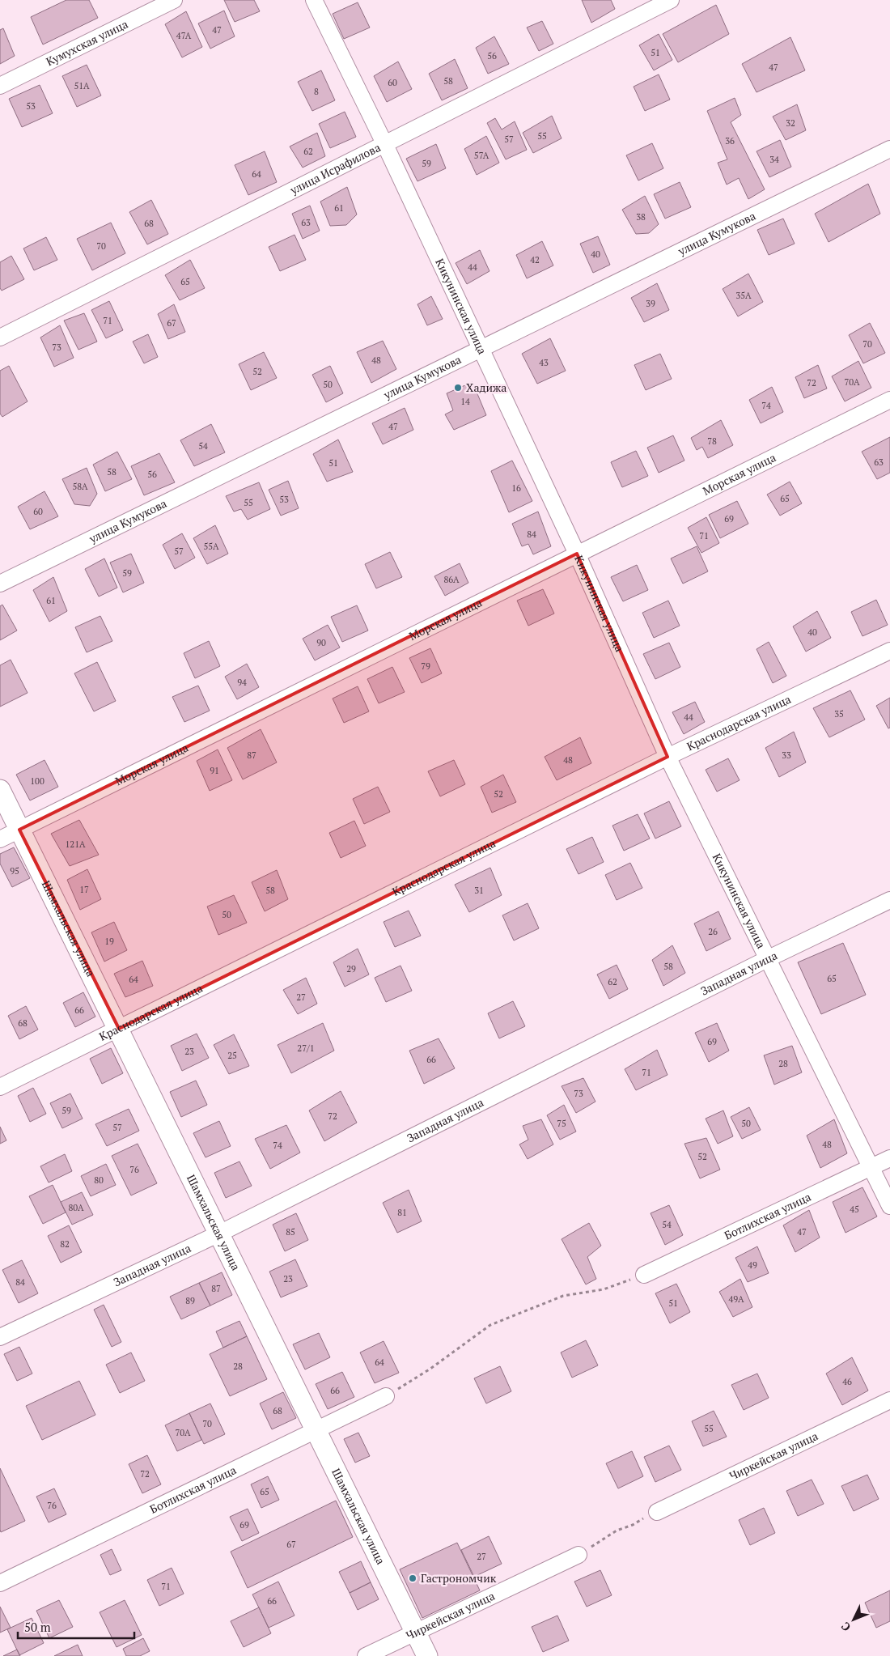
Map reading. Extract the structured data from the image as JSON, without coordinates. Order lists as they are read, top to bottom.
{
  "streets": {
    "street": [
      "Кумухская улица",
      "улица Исрафилова",
      "улица Кумукова",
      "Кикунинская улица",
      "Морская улица",
      "Краснодарская улица",
      "Шамхальская улица",
      "Западная улица",
      "Ботлихская улица",
      "Чиркейская улица"
    ]
  },
  "crossings": [
    ["улица Исрафилова", "Кикунинская улица"],
    ["улица Кумукова", "Кикунинская улица"],
    ["Кикунинская улица", "Морская улица"],
    ["Кикунинская улица", "Краснодарская улица"],
    ["Кикунинская улица", "Западная улица"],
    ["Кикунинская улица", "Ботлихская улица"],
    ["Морская улица", "Шамхальская улица"],
    ["Краснодарская улица", "Шамхальская улица"],
    ["Шамхальская улица", "Западная улица"],
    ["Шамхальская улица", "Ботлихская улица"],
    ["Шамхальская улица", "Чиркейская улица"]
  ],
  "places": ["Хадижа", "Гастрономчик"],
  "house_numbers": [
    "47",
    "47А",
    "51",
    "56",
    "47",
    "58",
    "60",
    "51А",
    "8",
    "53",
    "32",
    "55",
    "57",
    "36",
    "62",
    "57А",
    "34",
    "59",
    "64",
    "61",
    "38",
    "63",
    "68",
    "70",
    "40",
    "42",
    "44",
    "65",
    "35А",
    "39",
    "71",
    "67",
    "70",
    "73",
    "48",
    "43",
    "52",
    "70А",
    "72",
    "50",
    "14",
    "74",
    "47",
    "78",
    "54",
    "63",
    "51",
    "58",
    "56",
    "58А",
    "16",
    "65",
    "53",
    "55",
    "60",
    "69",
    "84",
    "71",
    "55А",
    "57",
    "59",
    "86А",
    "61",
    "40",
    "90",
    "79",
    "94",
    "35",
    "44",
    "87",
    "33",
    "48",
    "91",
    "100",
    "52",
    "121А",
    "95",
    "17",
    "58",
    "31",
    "50",
    "26",
    "19",
    "58",
    "29",
    "65",
    "64",
    "62",
    "27",
    "66",
    "68",
    "69",
    "27/1",
    "23",
    "25",
    "66",
    "28",
    "71",
    "73",
    "59",
    "72",
    "75",
    "50",
    "57",
    "48",
    "74",
    "52",
    "76",
    "80",
    "80А",
    "45",
    "81",
    "54",
    "85",
    "47",
    "82",
    "49",
    "23",
    "84",
    "87",
    "49А",
    "89",
    "51",
    "64",
    "28",
    "46",
    "66",
    "68",
    "70",
    "55",
    "70А",
    "72",
    "65",
    "76",
    "69",
    "67",
    "27",
    "71",
    "66"
  ],
  "scale_bar": "50 m",
  "north": "bottom left"
}
